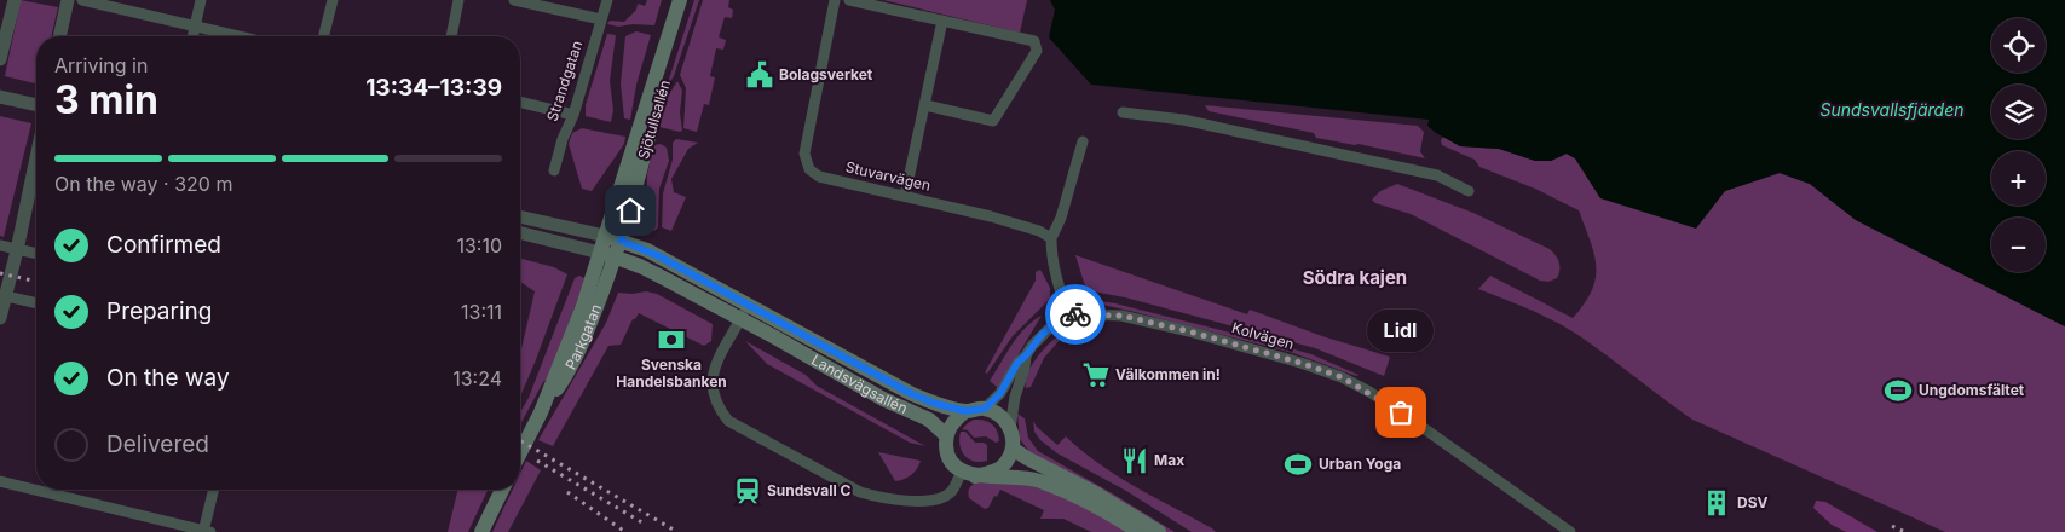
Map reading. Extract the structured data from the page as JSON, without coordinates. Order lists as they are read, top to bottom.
{
  "streets": {
    "main road": ["Sjötullsallén", "Parkgatan", "Landsvägsallén"],
    "street": ["Strandgatan", "Stuvarvägen", "Kolvägen"]
  },
  "crossings": [
    ["Sjötullsallén", "Landsvägsallén"],
    ["Parkgatan", "Landsvägsallén"]
  ],
  "districts": ["Södra kajen"],
  "water": ["Sundsvallsfjärden"],
  "places": {
    "public building": ["Bolagsverket"],
    "bank": ["Svenska Handelsbanken"],
    "supermarket": ["Välkommen in!"],
    "sports": ["Ungdomsfältet", "Urban Yoga"],
    "other": ["Lidl"],
    "restaurant": ["Max"],
    "station": ["Sundsvall C"],
    "building": ["DSV"]
  },
  "page": {
    "map_buttons": ["+", "−"],
    "heading": ["3 min", "Arriving in", "13:34–13:39"],
    "bar": "On the way · 320 m",
    "list": [
      ["Confirmed", "13:10"],
      ["Preparing", "13:11"],
      ["On the way", "13:24"],
      "Delivered"
    ],
    "bubble": "Lidl"
  }
}
